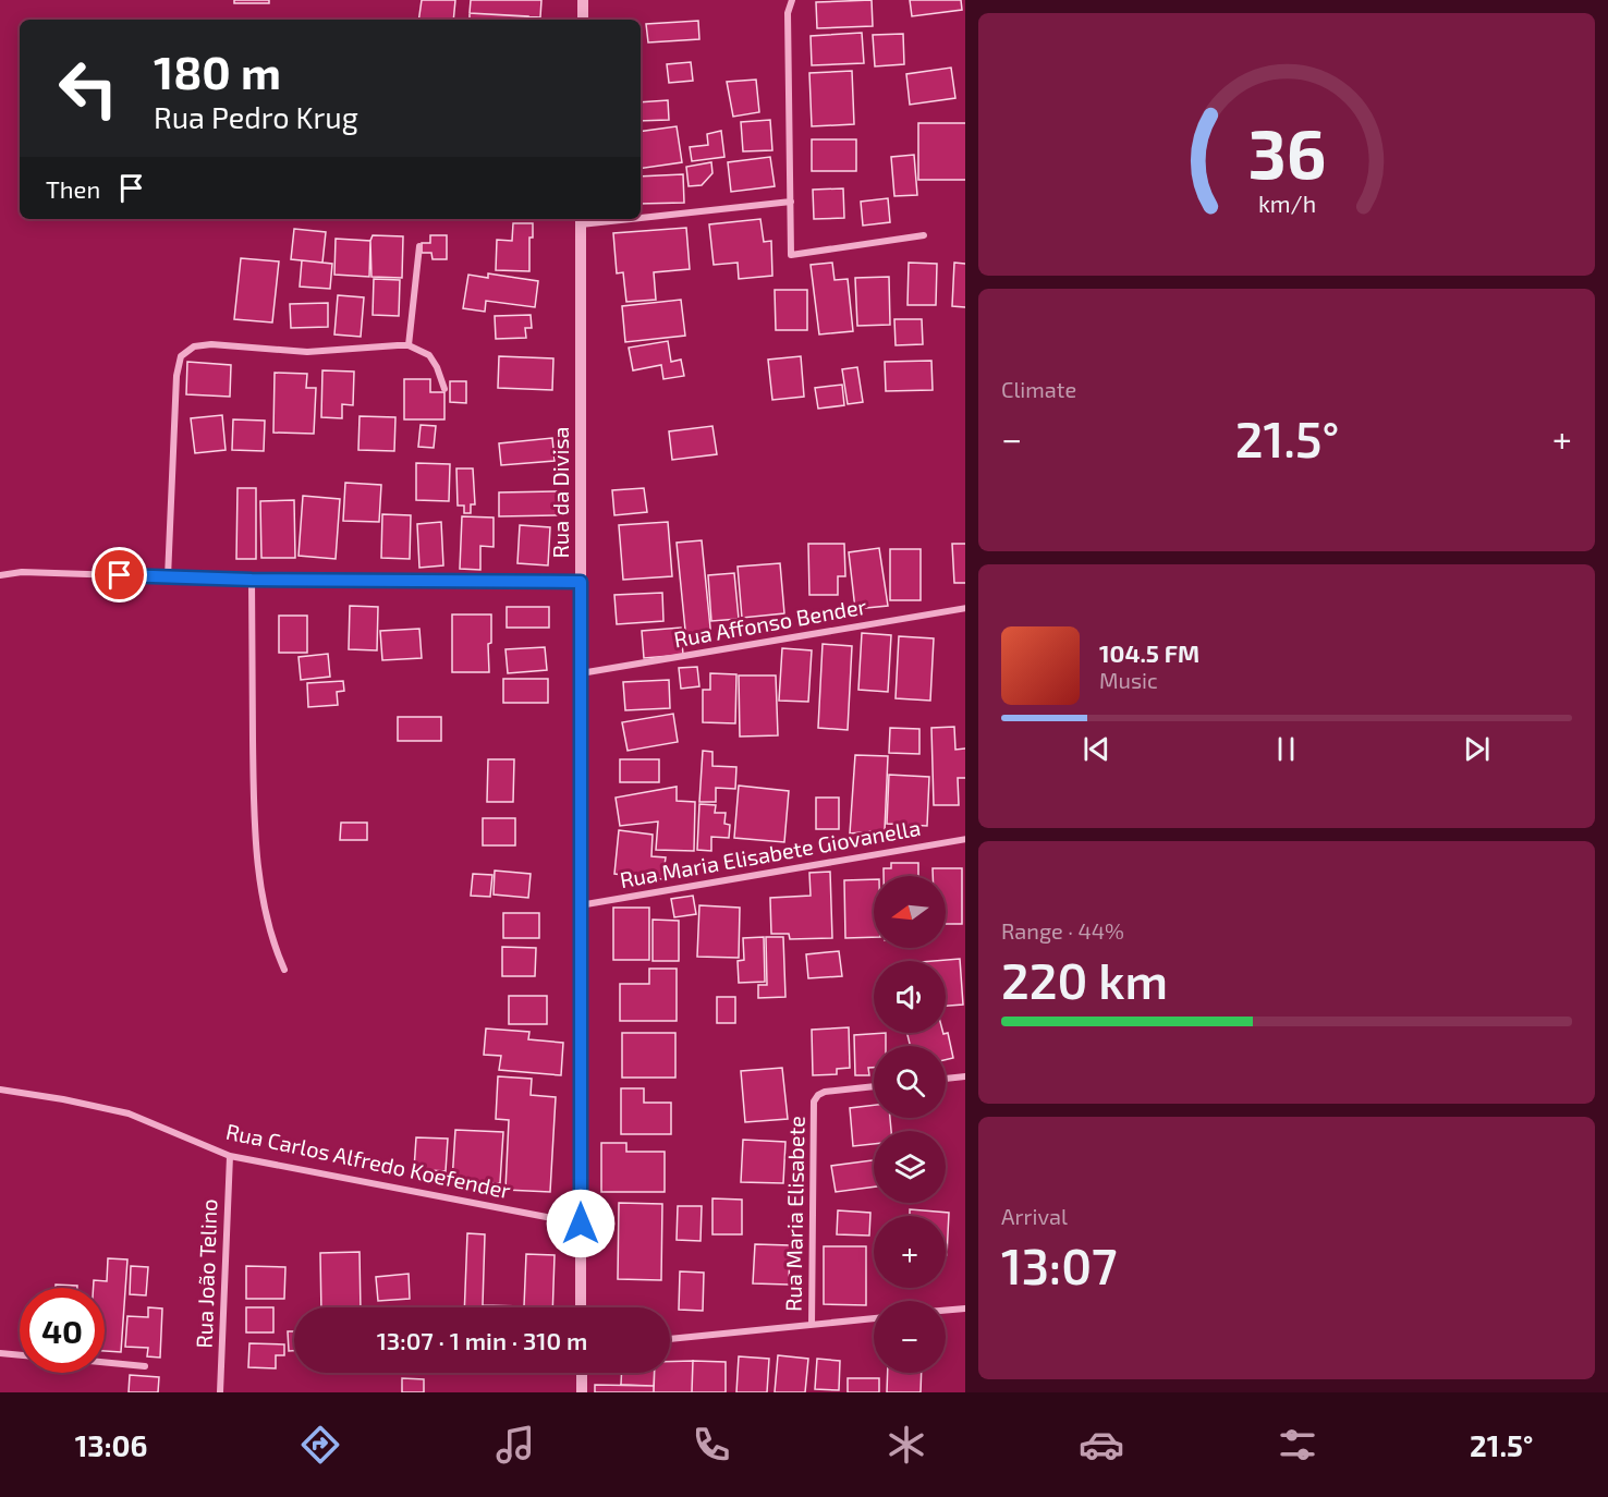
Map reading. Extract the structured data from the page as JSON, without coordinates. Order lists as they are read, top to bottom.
{
  "streets": {
    "street": [
      "Rua da Divisa",
      "Rua Affonso Bender",
      "Rua Maria Elisabete Giovanella",
      "Rua Carlos Alfredo Koefender",
      "Rua Maria Elisabete",
      "Rua João Telino"
    ]
  },
  "crossings": [
    ["Rua da Divisa", "Rua Affonso Bender"],
    ["Rua da Divisa", "Rua Maria Elisabete Giovanella"],
    ["Rua da Divisa", "Rua Carlos Alfredo Koefender"],
    ["Rua Carlos Alfredo Koefender", "Rua João Telino"]
  ],
  "north": "left",
  "page": {
    "turn": ["180 m", "Rua Pedro Krug"],
    "then": "Then",
    "tile": [
      "Climate",
      ["Range · 44%", "220 km"],
      ["Arrival", "13:07"]
    ],
    "heat": ["−", "21.5°", "+"],
    "song": ["104.5 FM", "Music"],
    "map_buttons": ["+", "−"],
    "limit": "40",
    "trip": "13:07 · 1 min · 310 m",
    "tabs": ["13:06", "21.5°"],
    "gauge": ["36", "km/h"]
  }
}
